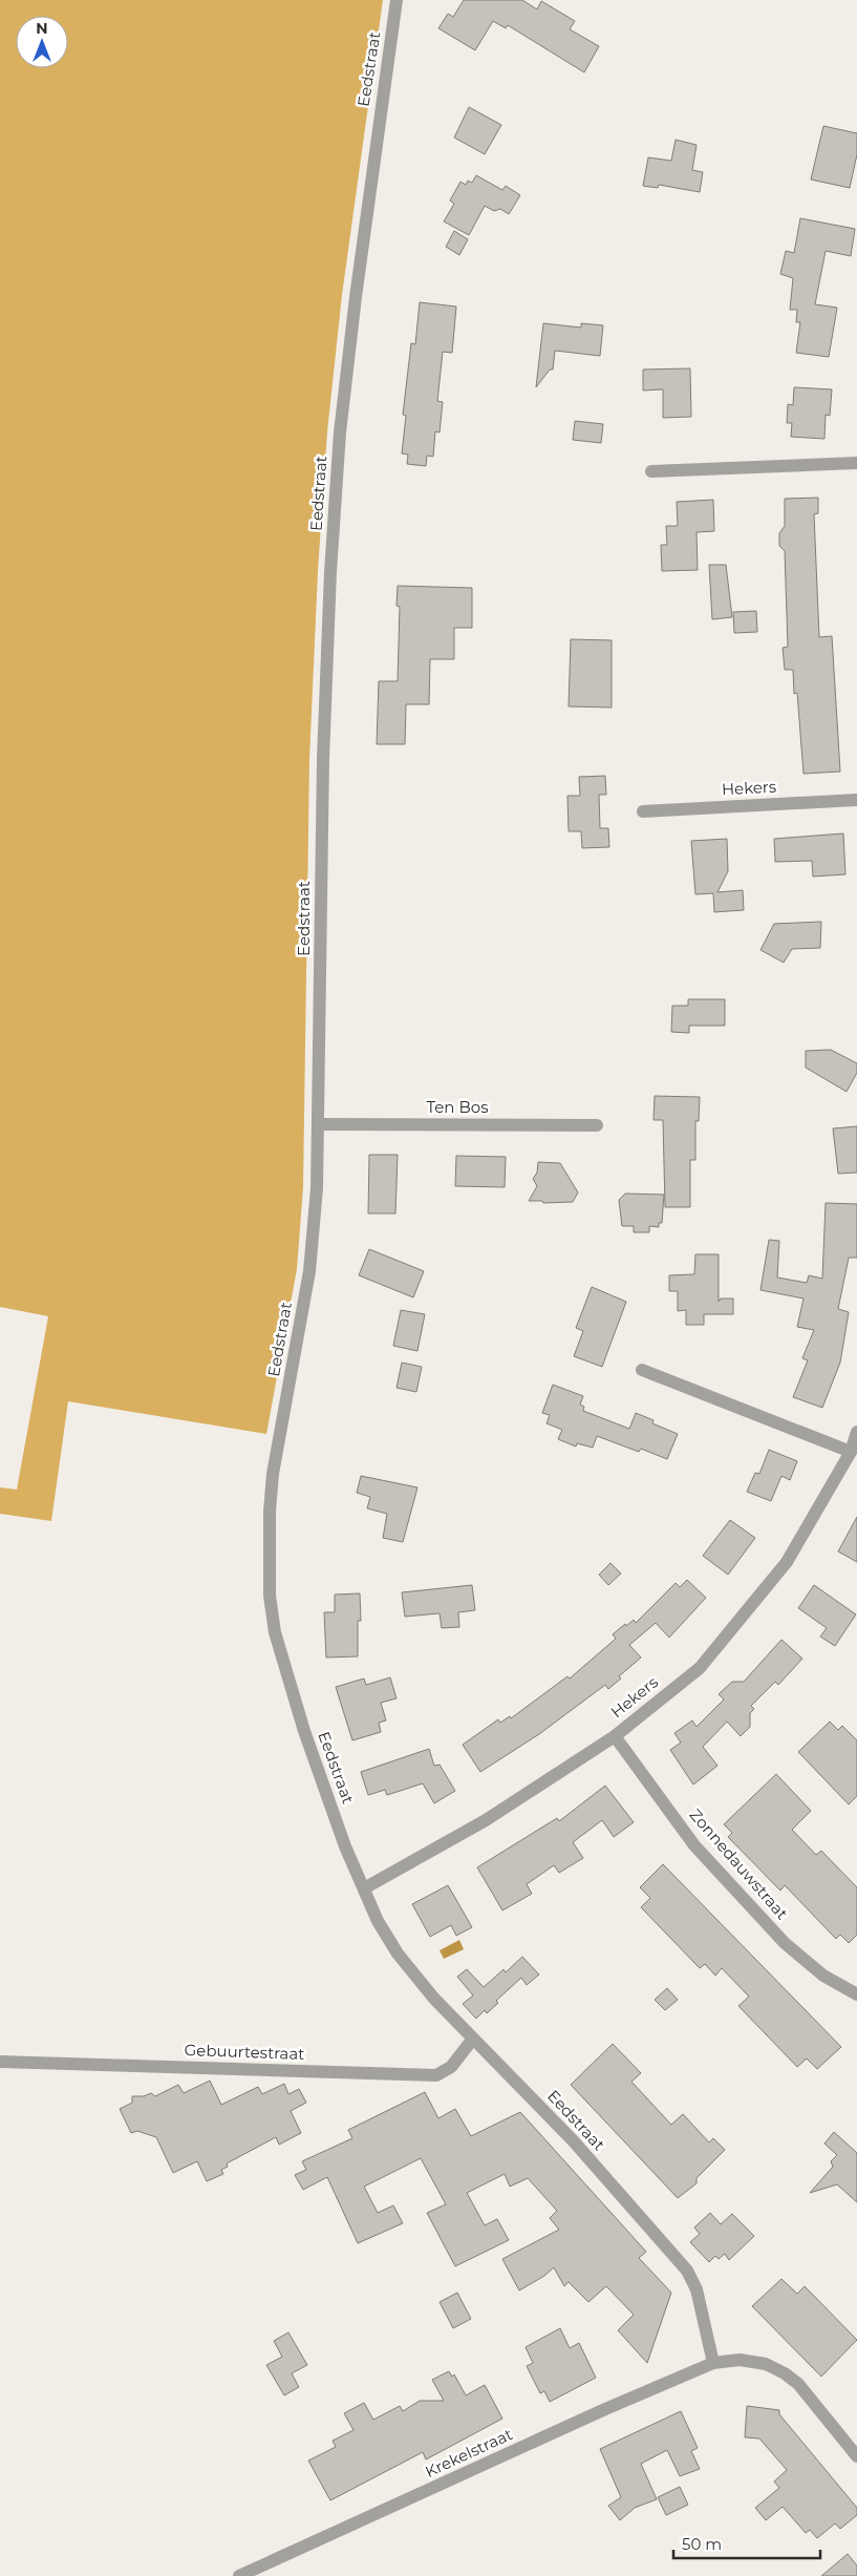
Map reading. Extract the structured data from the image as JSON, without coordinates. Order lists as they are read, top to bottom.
{
  "streets": {
    "street": [
      "Eedstraat",
      "Hekers",
      "Ten Bos",
      "Zonnedauwstraat",
      "Gebuurtestraat",
      "Krekelstraat"
    ]
  },
  "crossings": [
    ["Eedstraat", "Hekers"],
    ["Eedstraat", "Ten Bos"],
    ["Eedstraat", "Gebuurtestraat"],
    ["Eedstraat", "Krekelstraat"],
    ["Hekers", "Zonnedauwstraat"]
  ],
  "scale_bar": "50 m",
  "north": "top"
}
